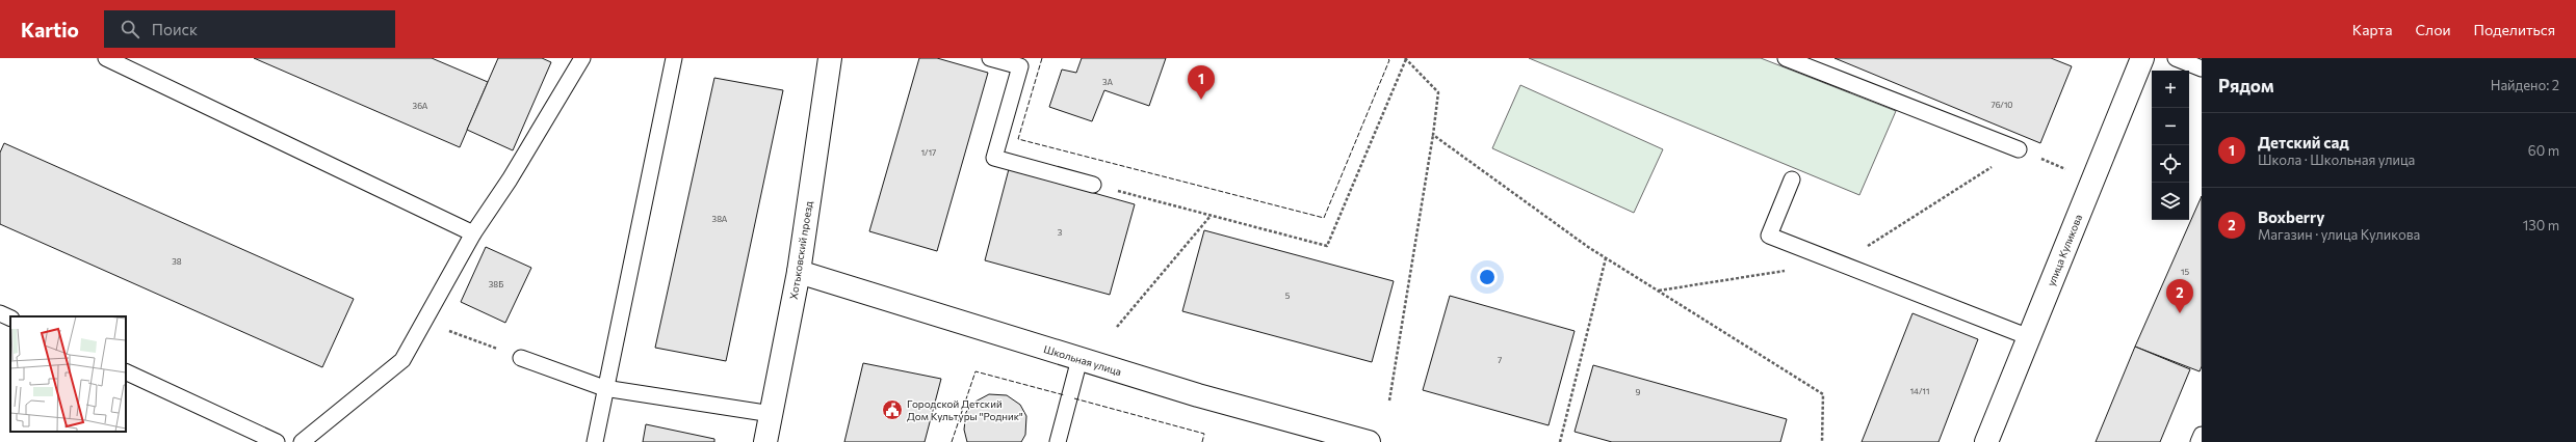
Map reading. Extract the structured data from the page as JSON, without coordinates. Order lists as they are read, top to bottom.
{
  "streets": {
    "main road": ["Хотьковский проезд", "улица Куликова", "Школьная улица"]
  },
  "crossings": [
    ["Хотьковский проезд", "Школьная улица"]
  ],
  "places": {
    "public building": ["Городской Детский Дом Культуры \"Родник\""]
  },
  "house_numbers": [
    "3А",
    "76/10",
    "36А",
    "1/17",
    "38А",
    "3",
    "38",
    "15",
    "38Б",
    "5",
    "7",
    "14/11",
    "9"
  ],
  "page": {
    "header": "Kartio",
    "search": "Поиск",
    "nav": ["Карта", "Слои", "Поделиться"],
    "heading": ["Рядом", "Найдено: 2"],
    "pins": ["1", "2"],
    "map_buttons": ["+", "−"],
    "list": [
      {
        "mark": "1",
        "name": "Детский сад",
        "note": "Школа · Школьная улица",
        "value": "60 m"
      },
      {
        "mark": "2",
        "name": "Boxberry",
        "note": "Магазин · улица Куликова",
        "value": "130 m"
      }
    ]
  }
}
